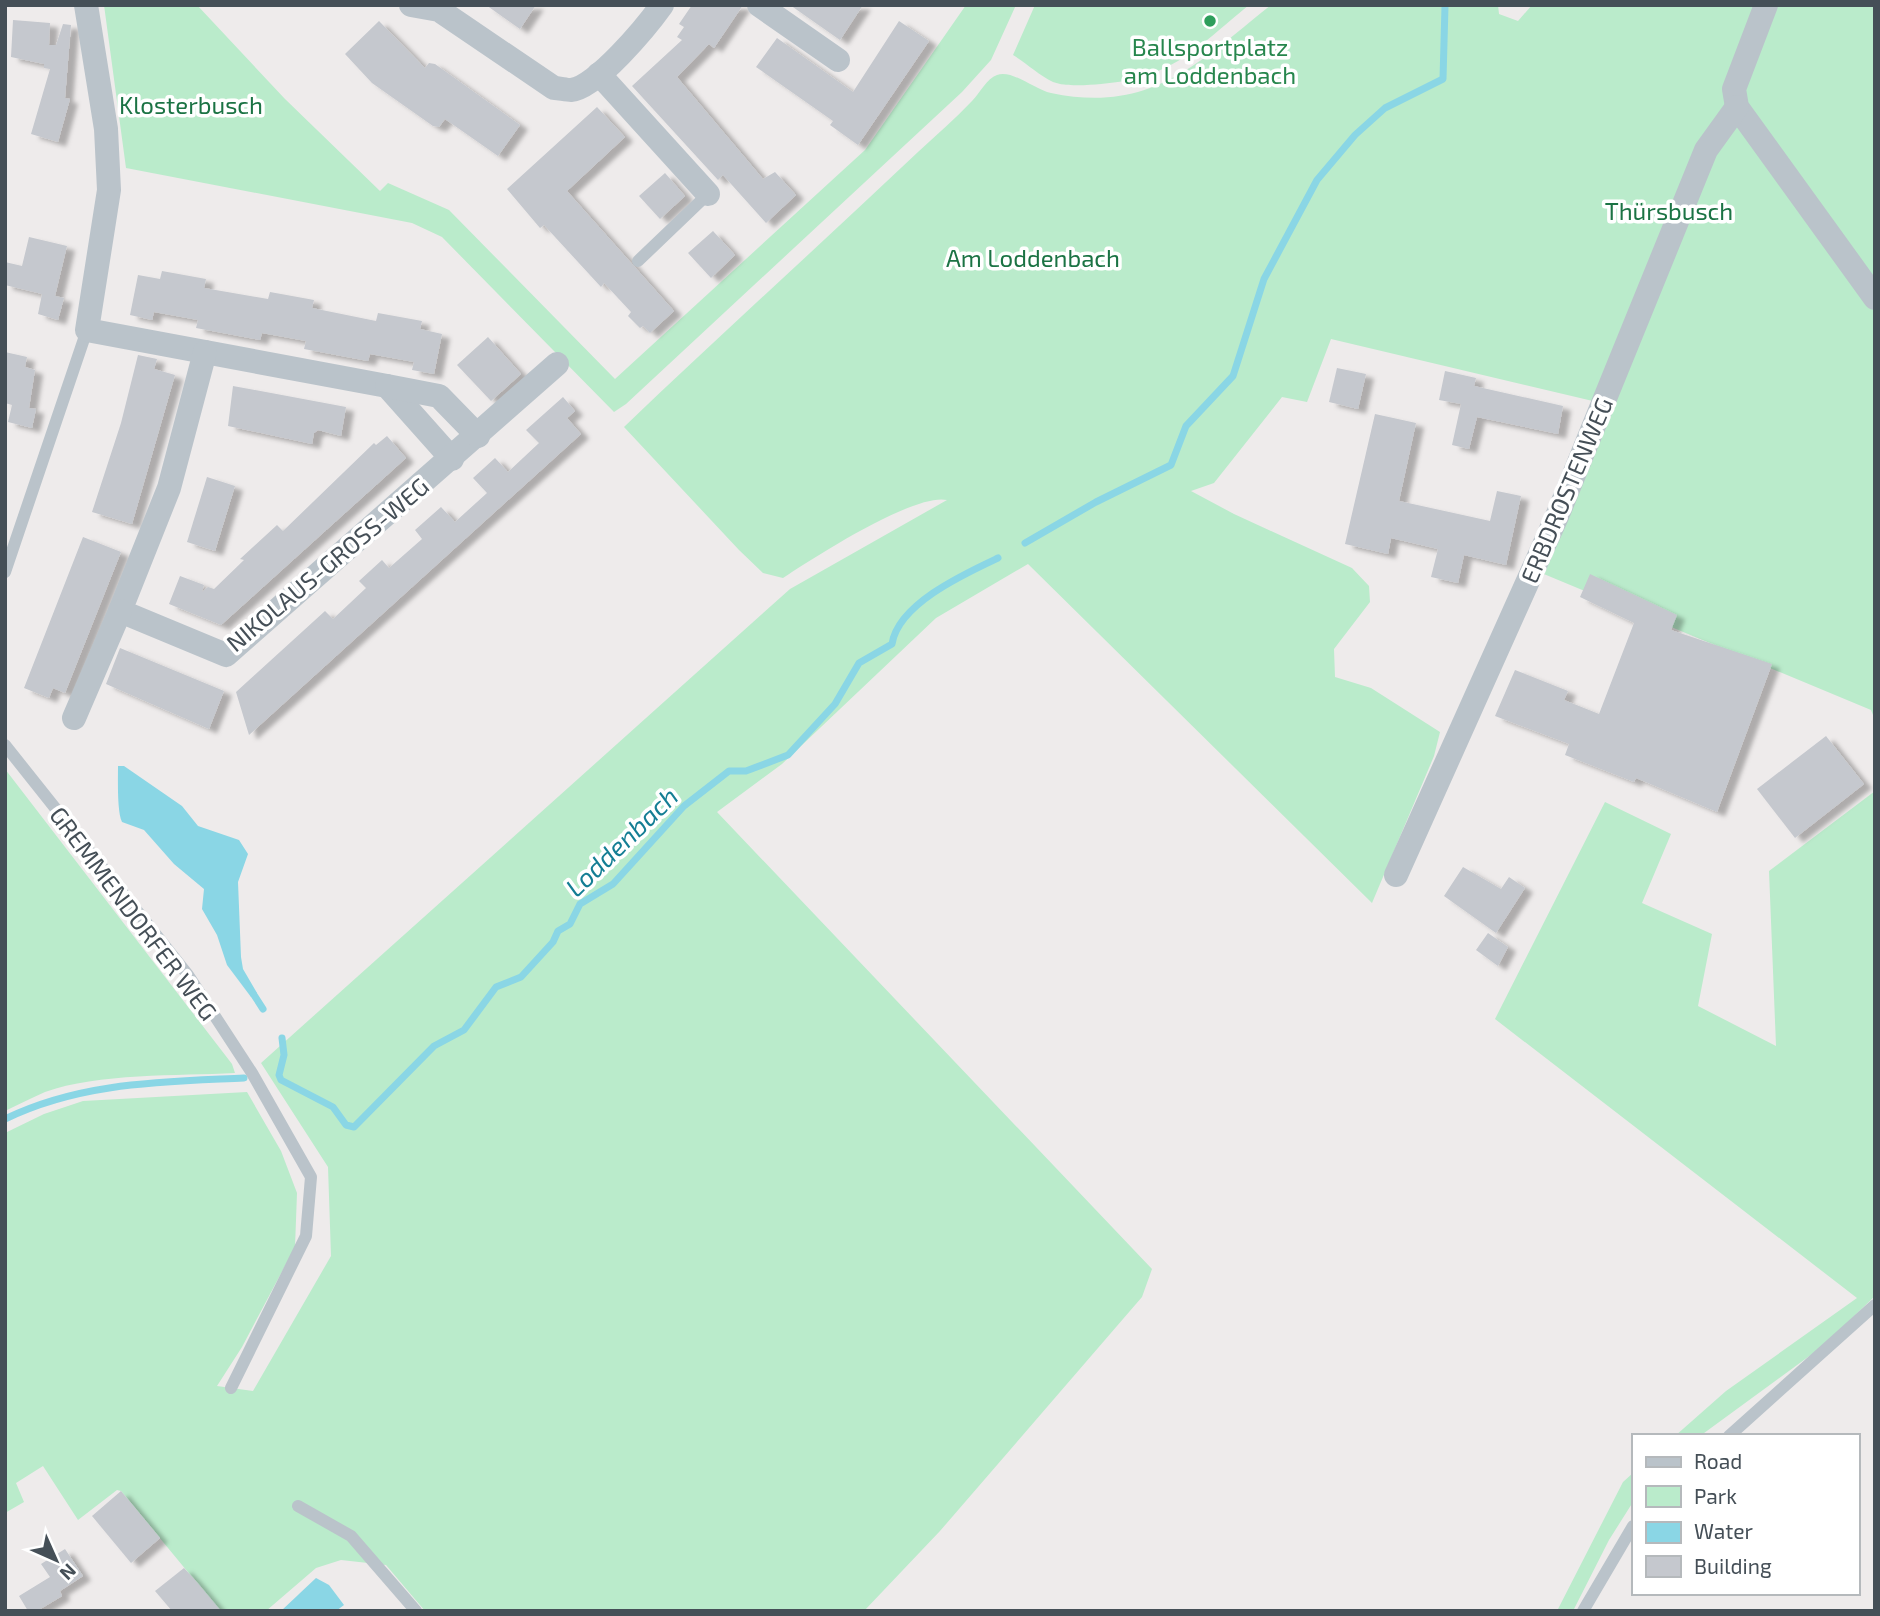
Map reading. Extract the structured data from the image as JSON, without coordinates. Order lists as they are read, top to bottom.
{
  "streets": {
    "street": ["ERBDROSTENWEG", "NIKOLAUS-GROSS-WEG"],
    "lane": ["GREMMENDORFER WEG"]
  },
  "water": ["Loddenbach"],
  "parks": ["Klosterbusch", "Thürsbusch", "Am Loddenbach"],
  "places": ["Ballsportplatz am Loddenbach"],
  "legend": [
    "Road",
    "Park",
    "Water",
    "Building"
  ],
  "north": "bottom right"
}
